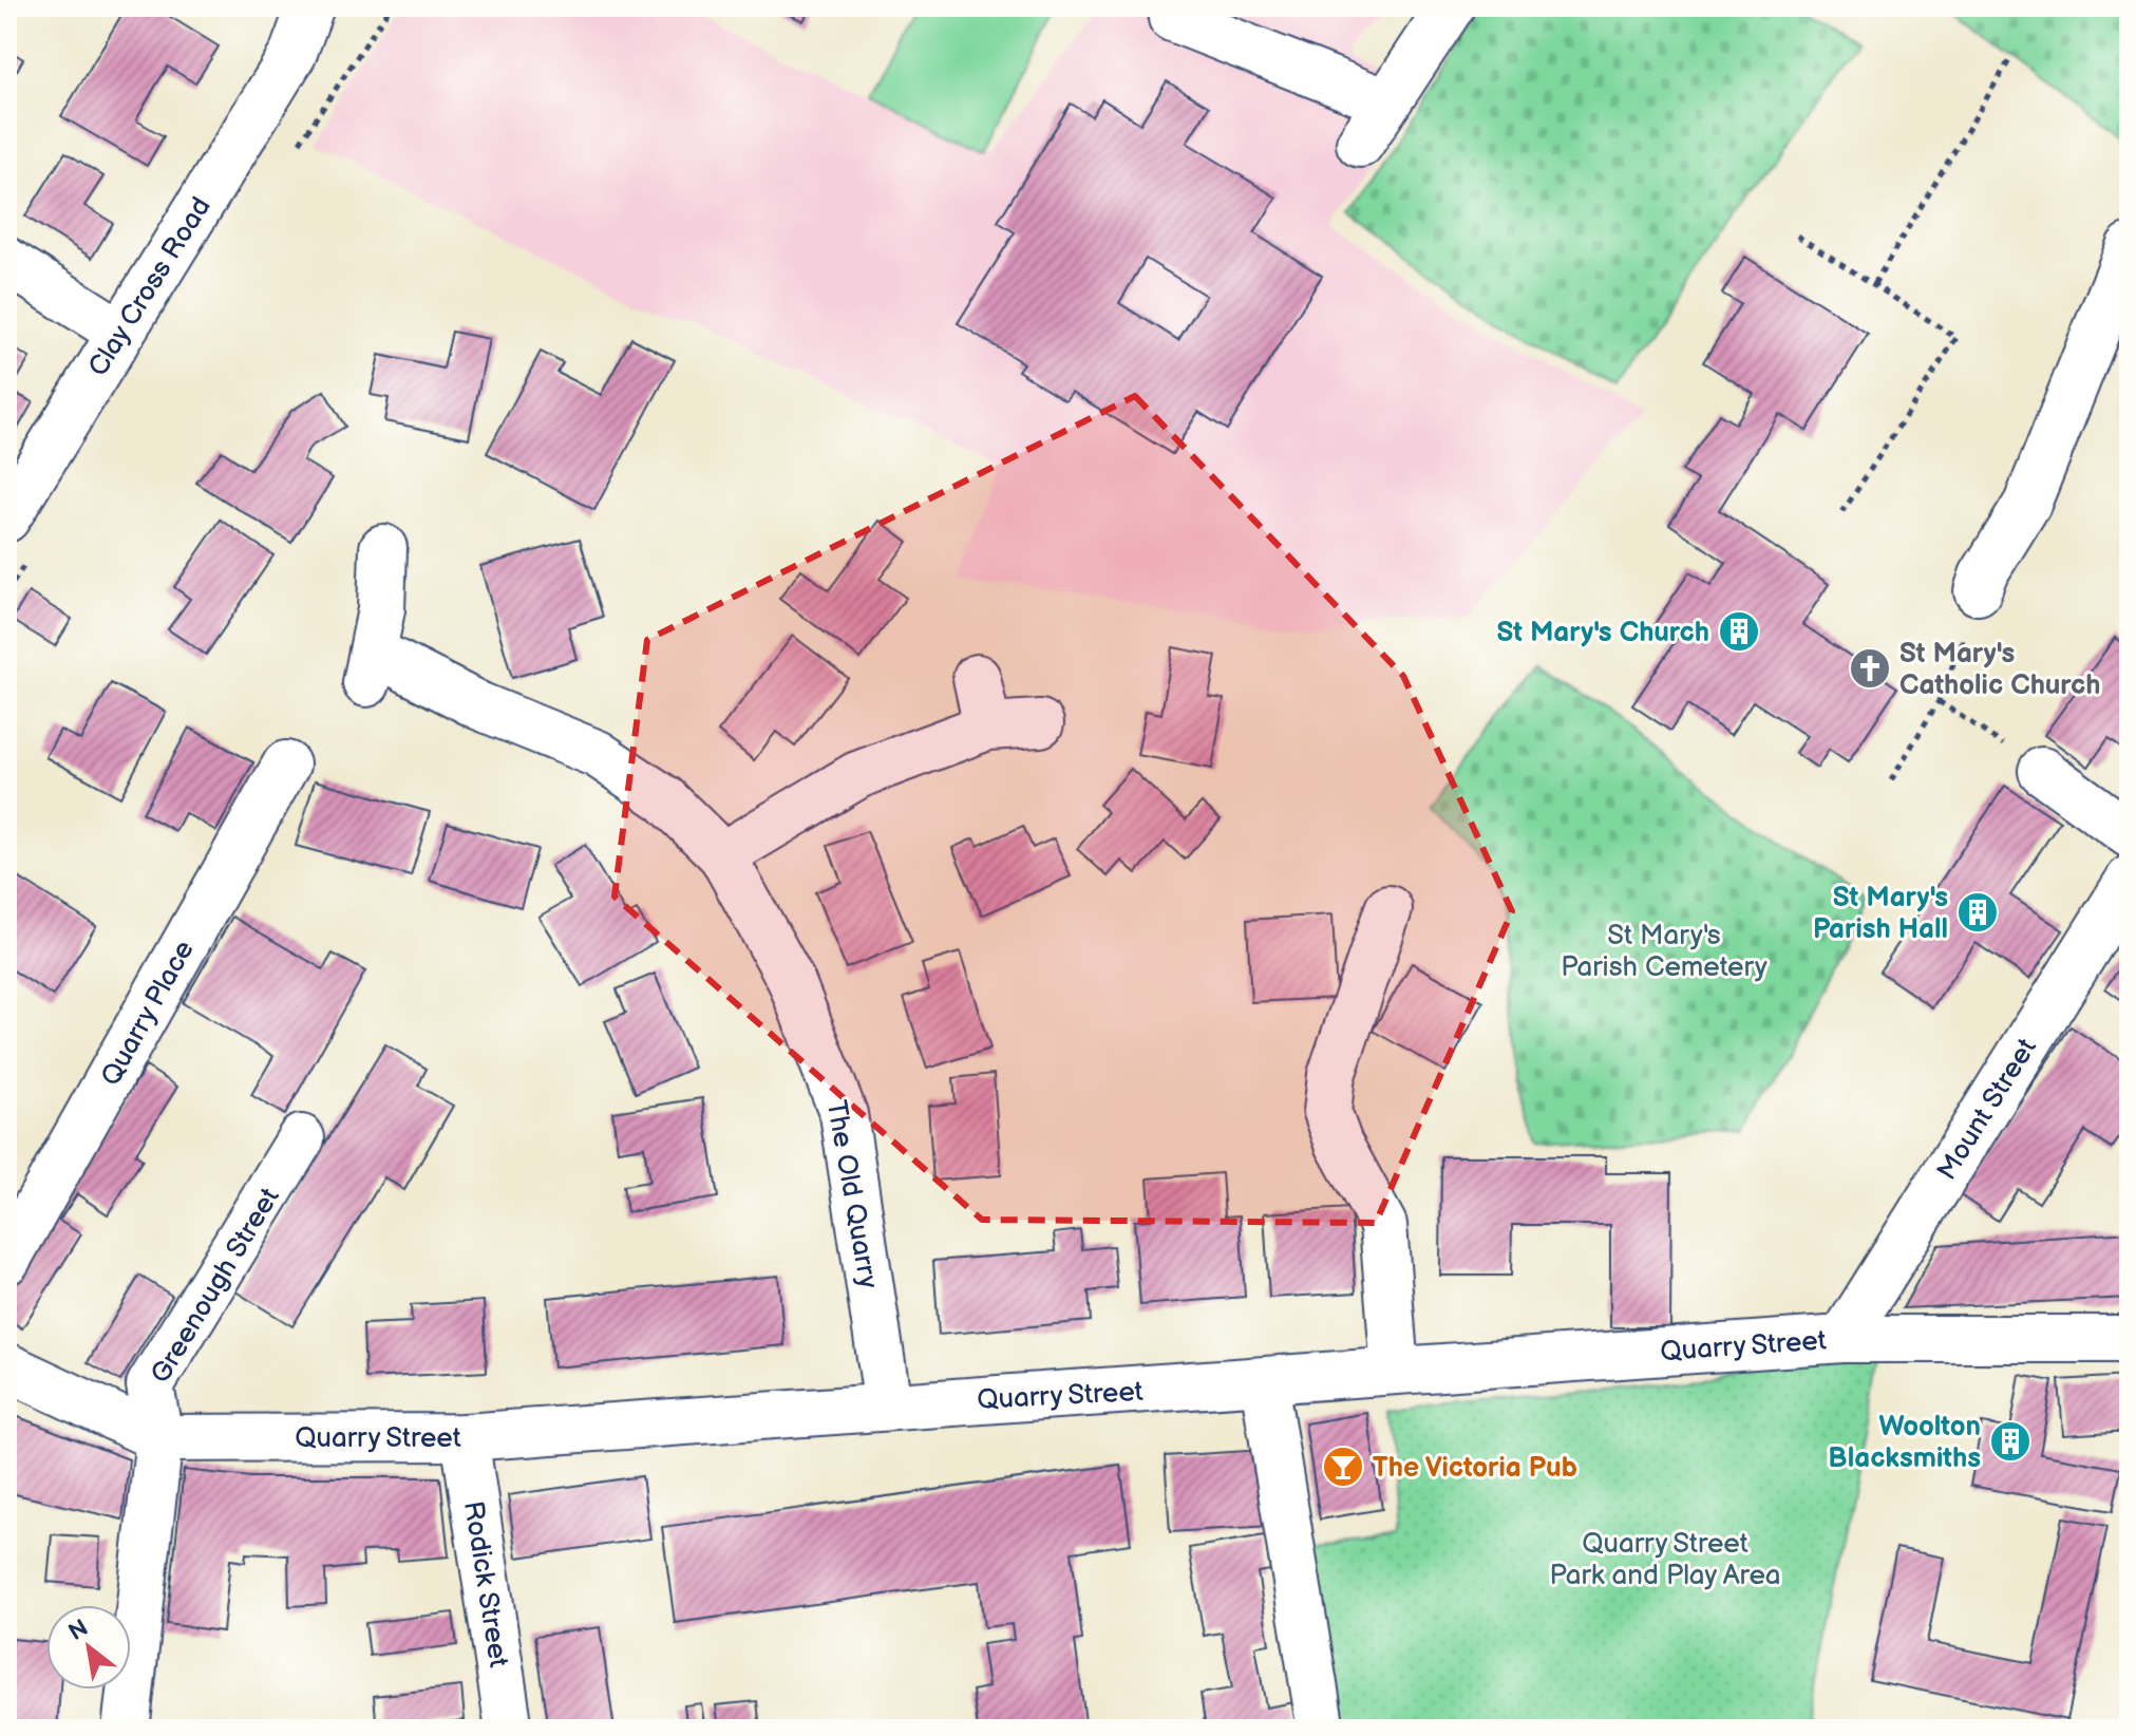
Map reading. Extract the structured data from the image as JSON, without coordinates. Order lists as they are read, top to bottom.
{
  "streets": {
    "street": [
      "Clay Cross Road",
      "Quarry Place",
      "Mount Street",
      "The Old Quarry",
      "Greenough Street",
      "Quarry Street",
      "Rodick Street"
    ]
  },
  "crossings": [
    ["Mount Street", "Quarry Street"],
    ["The Old Quarry", "Quarry Street"],
    ["Greenough Street", "Quarry Street"],
    ["Quarry Street", "Rodick Street"]
  ],
  "parks": ["St Mary's Parish Cemetery", "Quarry Street Park and Play Area"],
  "places": {
    "building": ["St Mary's Church", "St Mary's Parish Hall", "Woolton Blacksmiths"],
    "church": ["St Mary's Catholic Church"],
    "bar": ["The Victoria Pub"]
  },
  "north": "top left"
}
